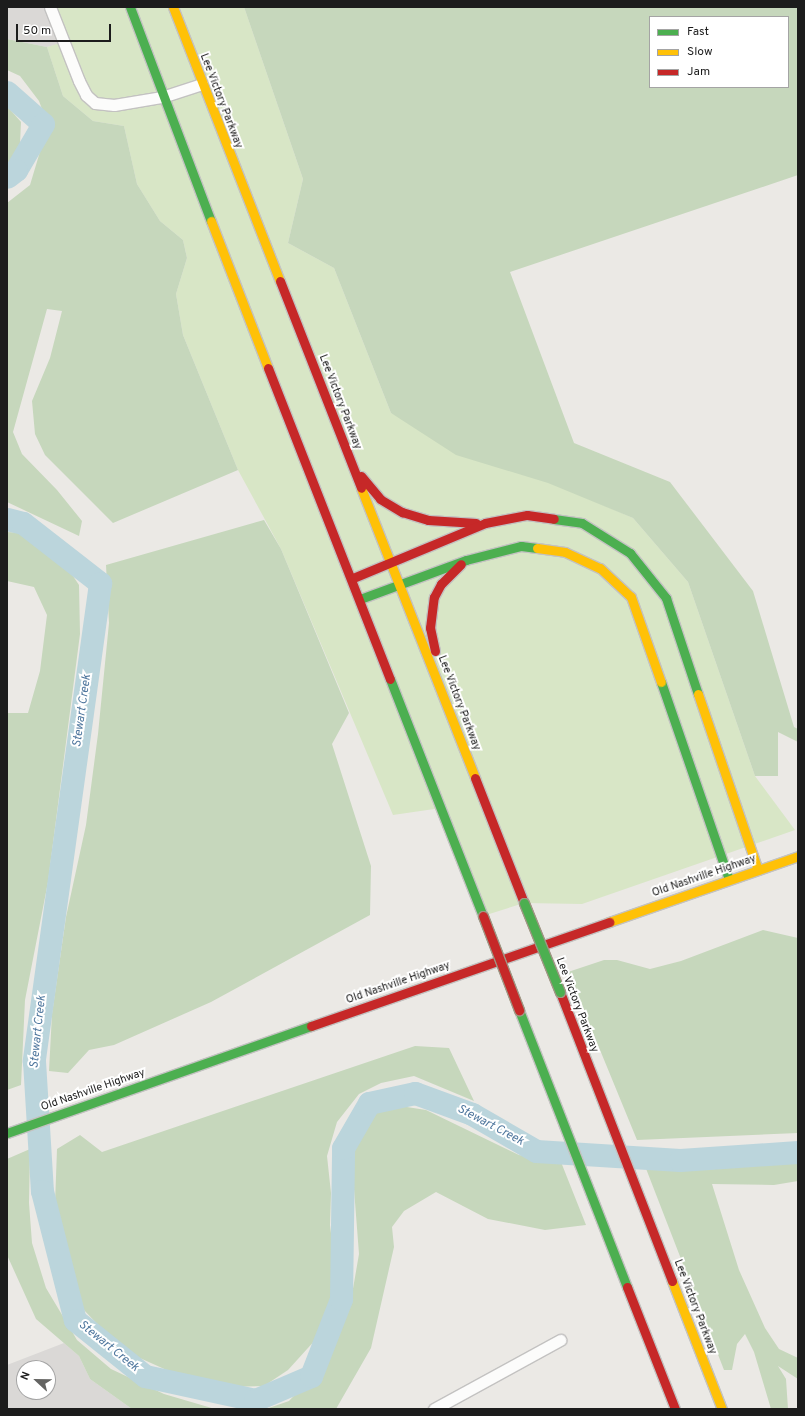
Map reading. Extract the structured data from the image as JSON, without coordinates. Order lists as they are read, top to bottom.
{
  "streets": {
    "main road": ["Lee Victory Parkway", "Old Nashville Highway"]
  },
  "water": ["Stewart Creek"],
  "legend": ["Fast", "Slow", "Jam"],
  "scale_bar": "50 m",
  "north": "left"
}
